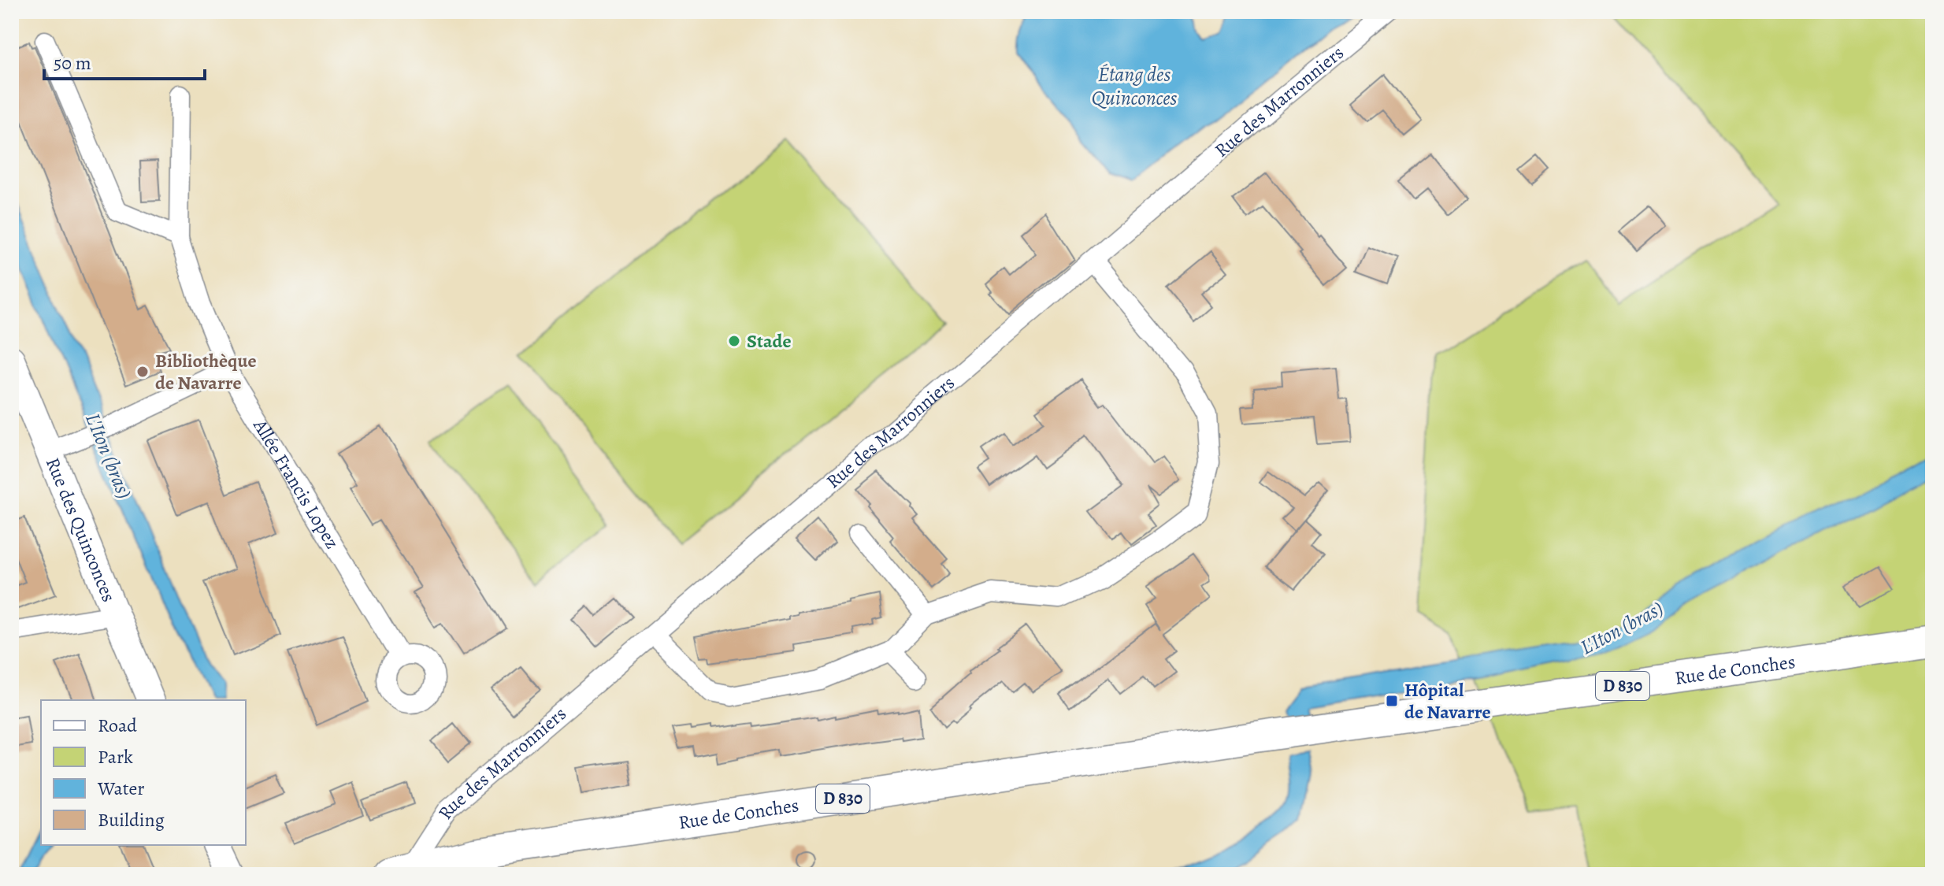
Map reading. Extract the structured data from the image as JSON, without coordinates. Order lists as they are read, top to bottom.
{
  "streets": {
    "main road": ["Rue de Conches", "D 830"],
    "street": ["Rue des Marronniers", "Allée Francis Lopez", "Rue des Quinconces"]
  },
  "crossings": [
    ["Rue des Marronniers", "Rue de Conches"]
  ],
  "water": ["Étang des Quinconces", "L'Iton (bras)"],
  "places": {
    "other": ["Stade", "Bibliothèque de Navarre"],
    "transit": ["Hôpital de Navarre"]
  },
  "legend": [
    "Road",
    "Park",
    "Water",
    "Building"
  ],
  "scale_bar": "50 m"
}
